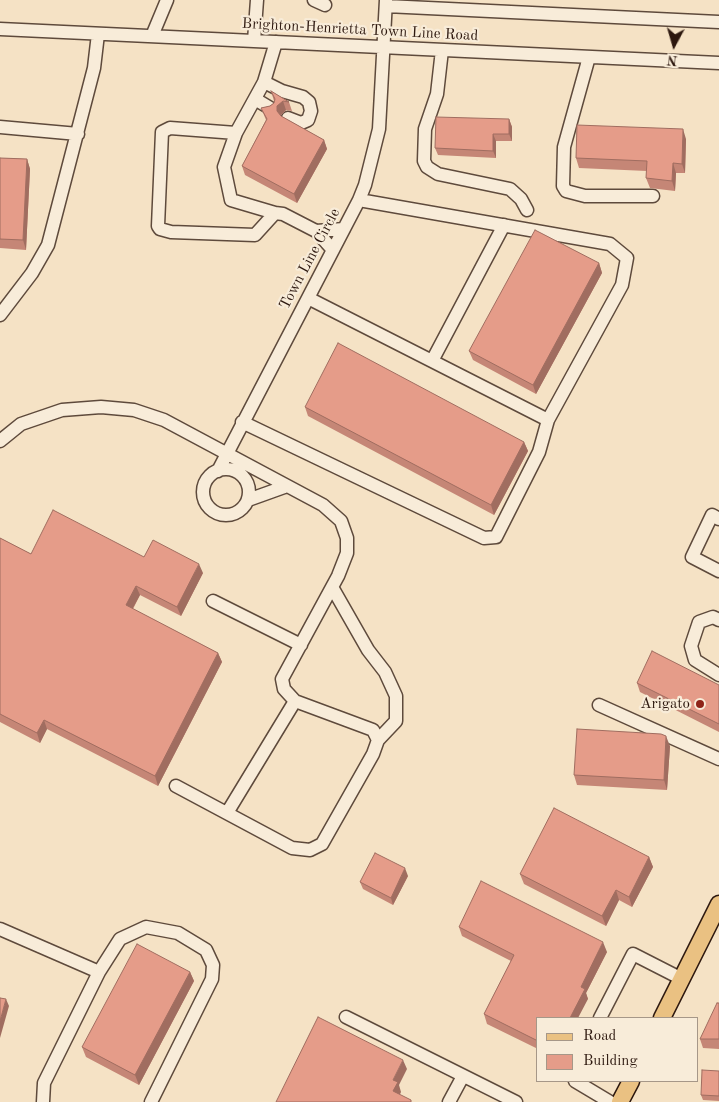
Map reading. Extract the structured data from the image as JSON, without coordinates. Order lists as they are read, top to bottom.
{
  "streets": {
    "street": ["Brighton-Henrietta Town Line Road", "Town Line Circle"]
  },
  "crossings": [
    ["Brighton-Henrietta Town Line Road", "Town Line Circle"]
  ],
  "places": ["Arigato"],
  "legend": ["Road", "Building"],
  "north": "bottom"
}
